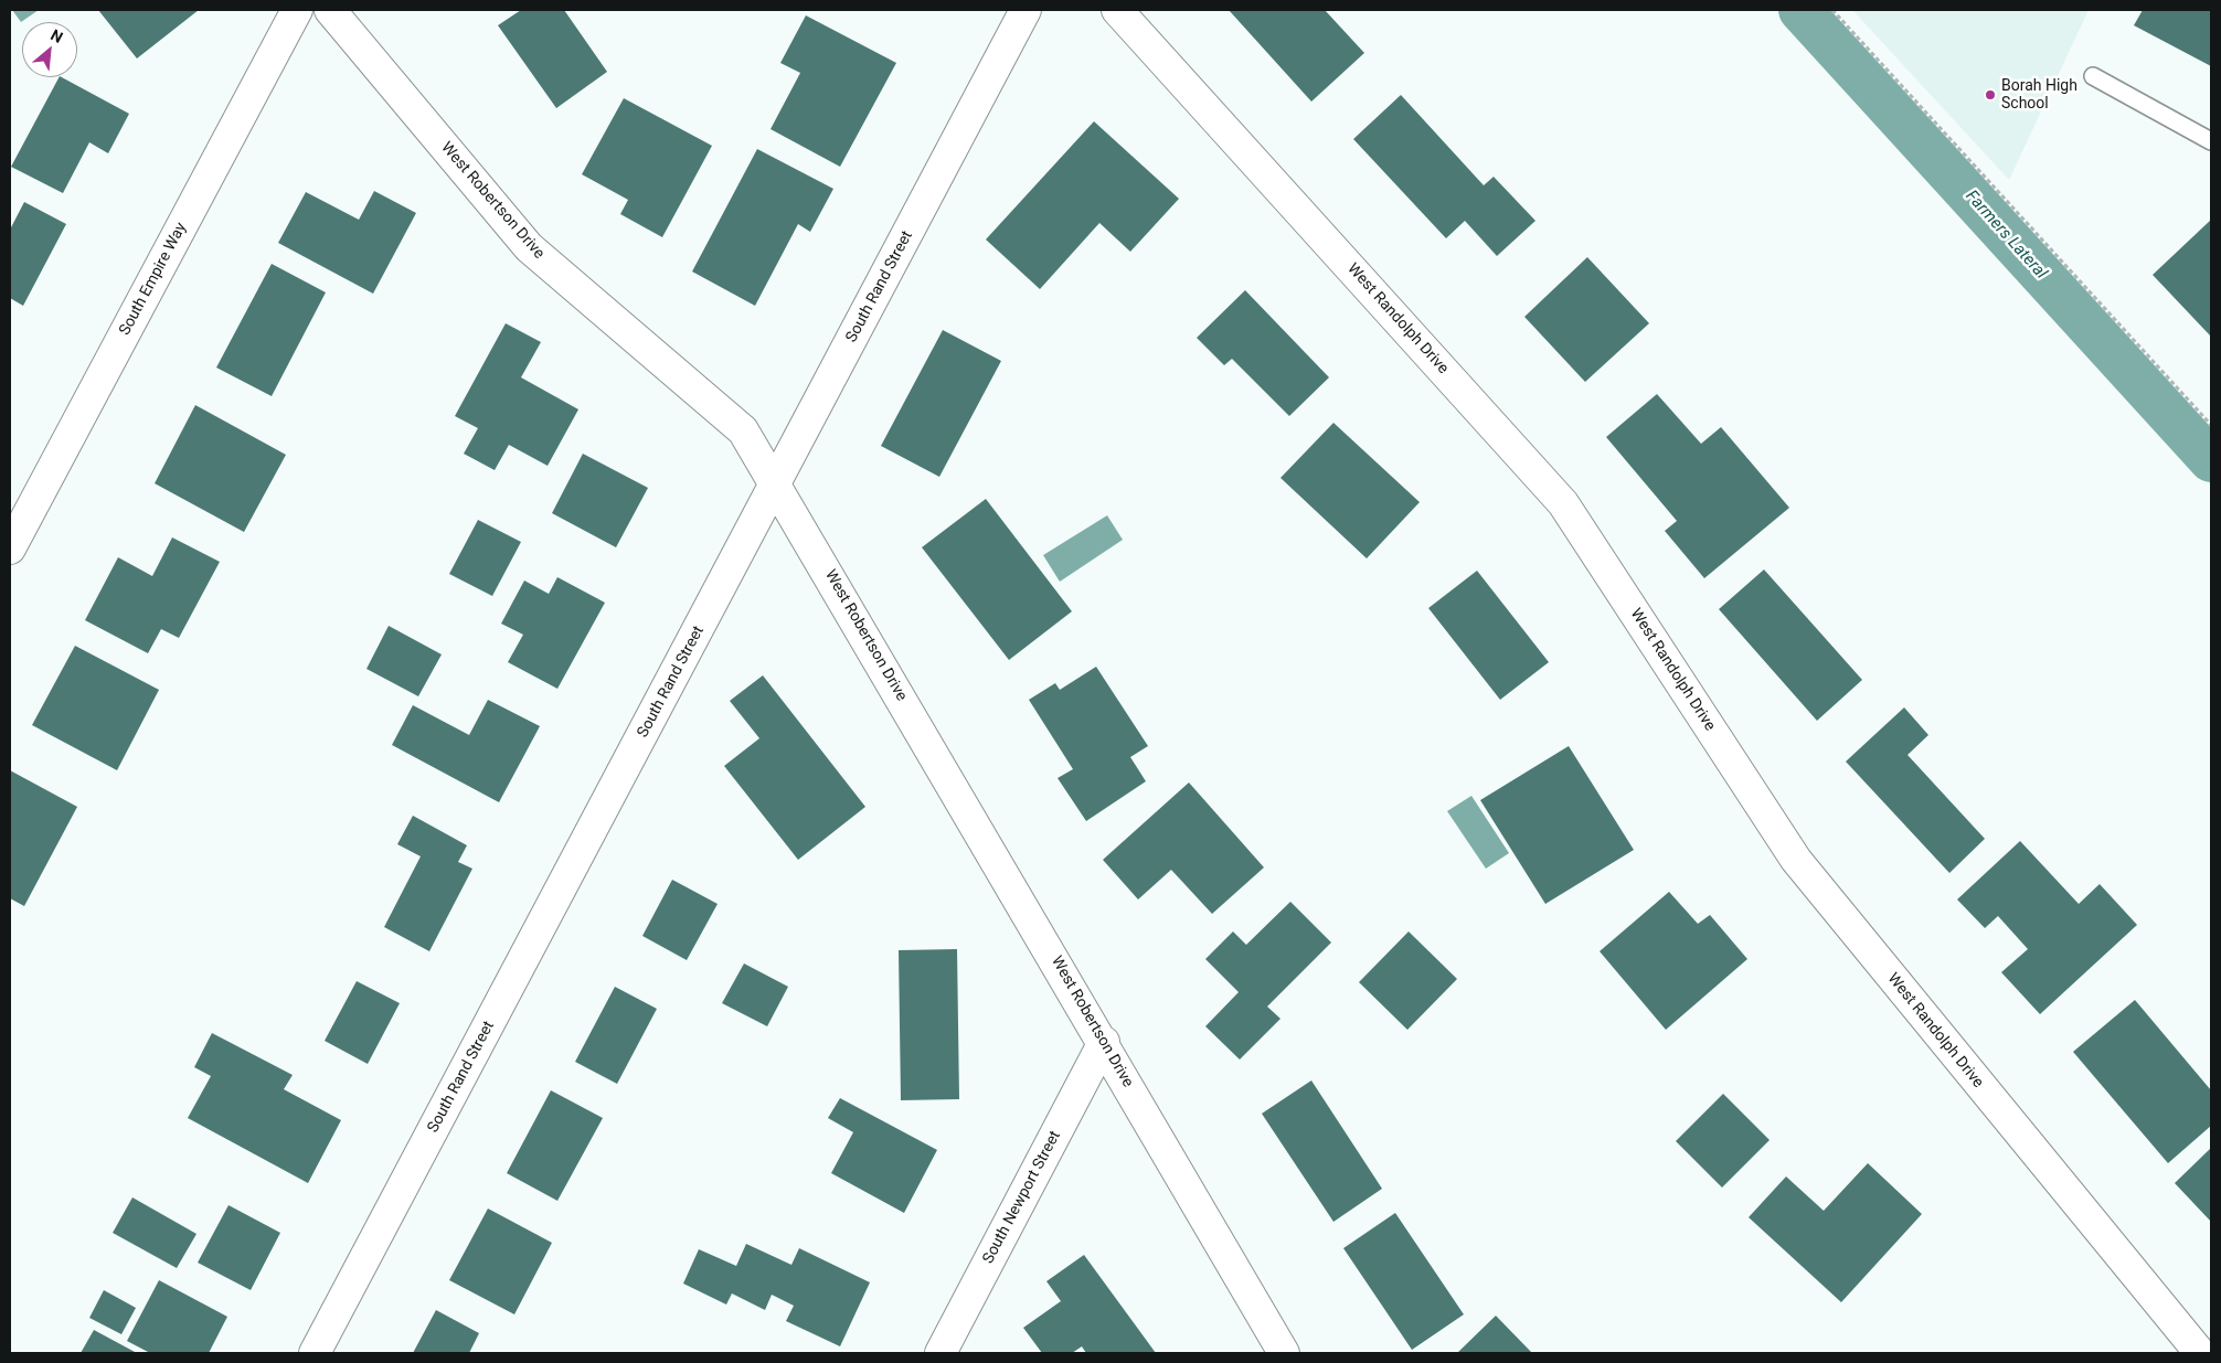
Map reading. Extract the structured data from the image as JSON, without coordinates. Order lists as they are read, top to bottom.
{
  "streets": {
    "street": [
      "West Robertson Drive",
      "South Empire Way",
      "South Rand Street",
      "West Randolph Drive",
      "South Newport Street"
    ]
  },
  "crossings": [
    ["West Robertson Drive", "South Rand Street"],
    ["West Robertson Drive", "South Newport Street"]
  ],
  "water": ["Farmers Lateral"],
  "places": ["Borah High School"],
  "north": "top right"
}
